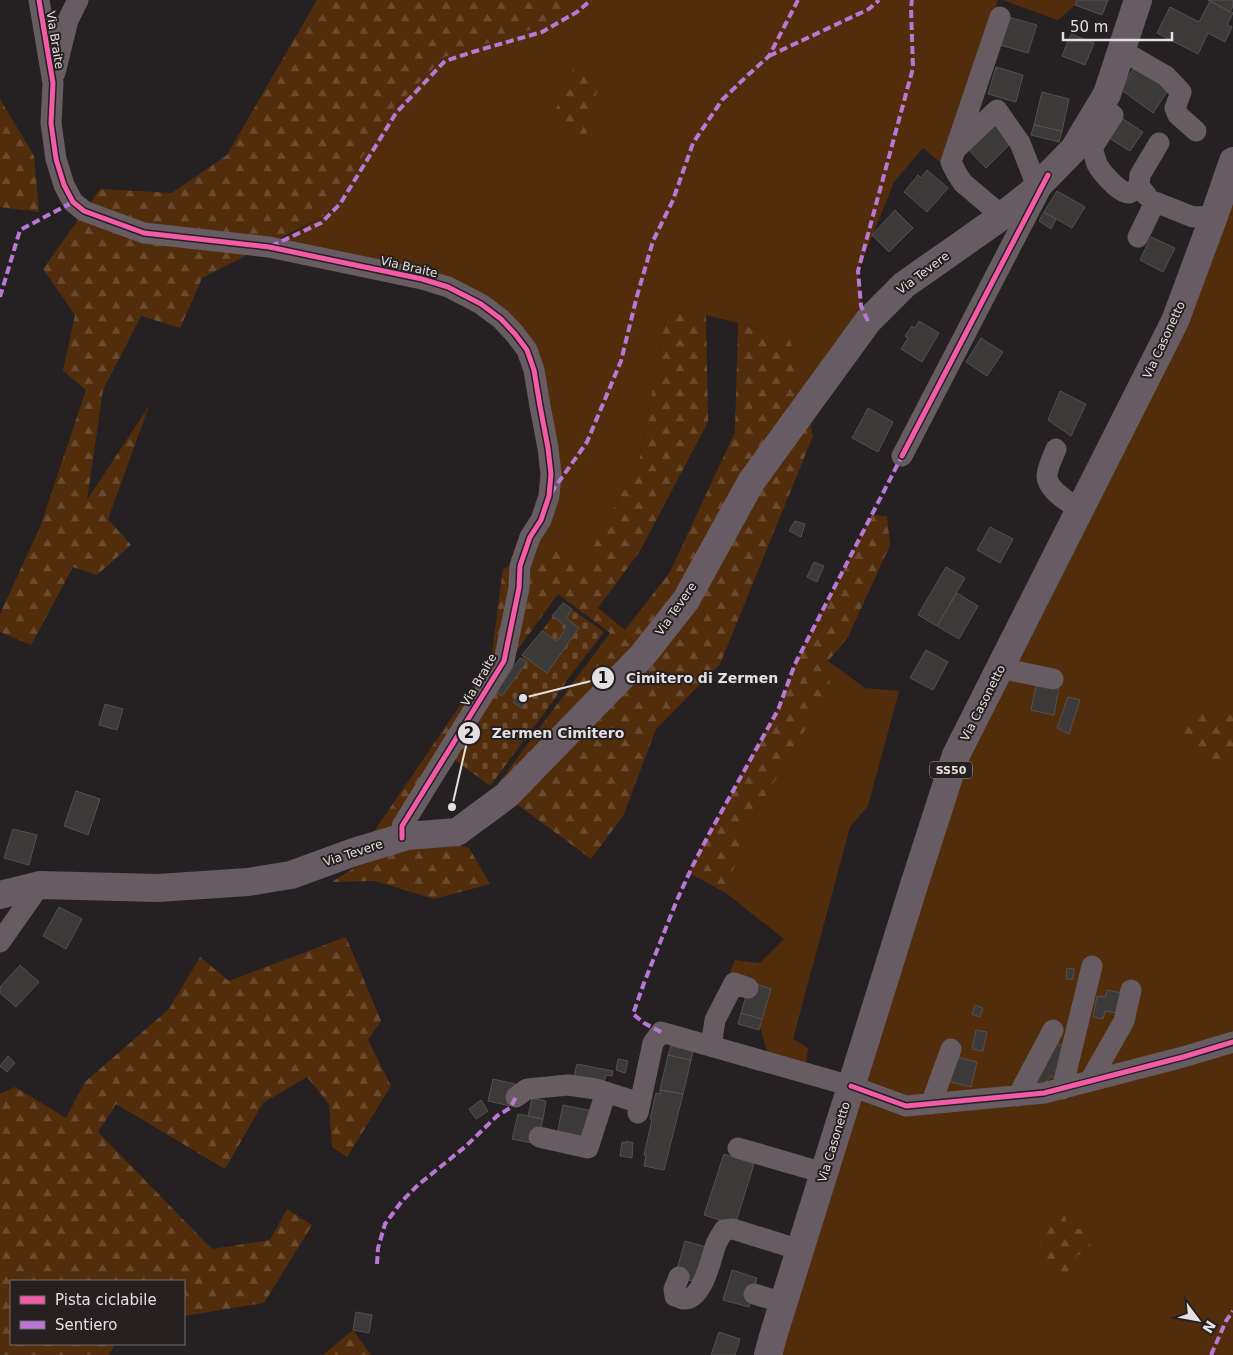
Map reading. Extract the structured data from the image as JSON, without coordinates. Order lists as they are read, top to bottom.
{
  "streets": {
    "main road": ["Via Tevere", "Via Casonetto", "SS50"],
    "street": ["Via Braite"]
  },
  "crossings": [
    ["Via Braite", "Via Tevere"]
  ],
  "places": ["Cimitero di Zermen", "Zermen Cimitero"],
  "legend": ["Pista ciclabile", "Sentiero"],
  "scale_bar": "50 m",
  "north": "bottom right"
}
